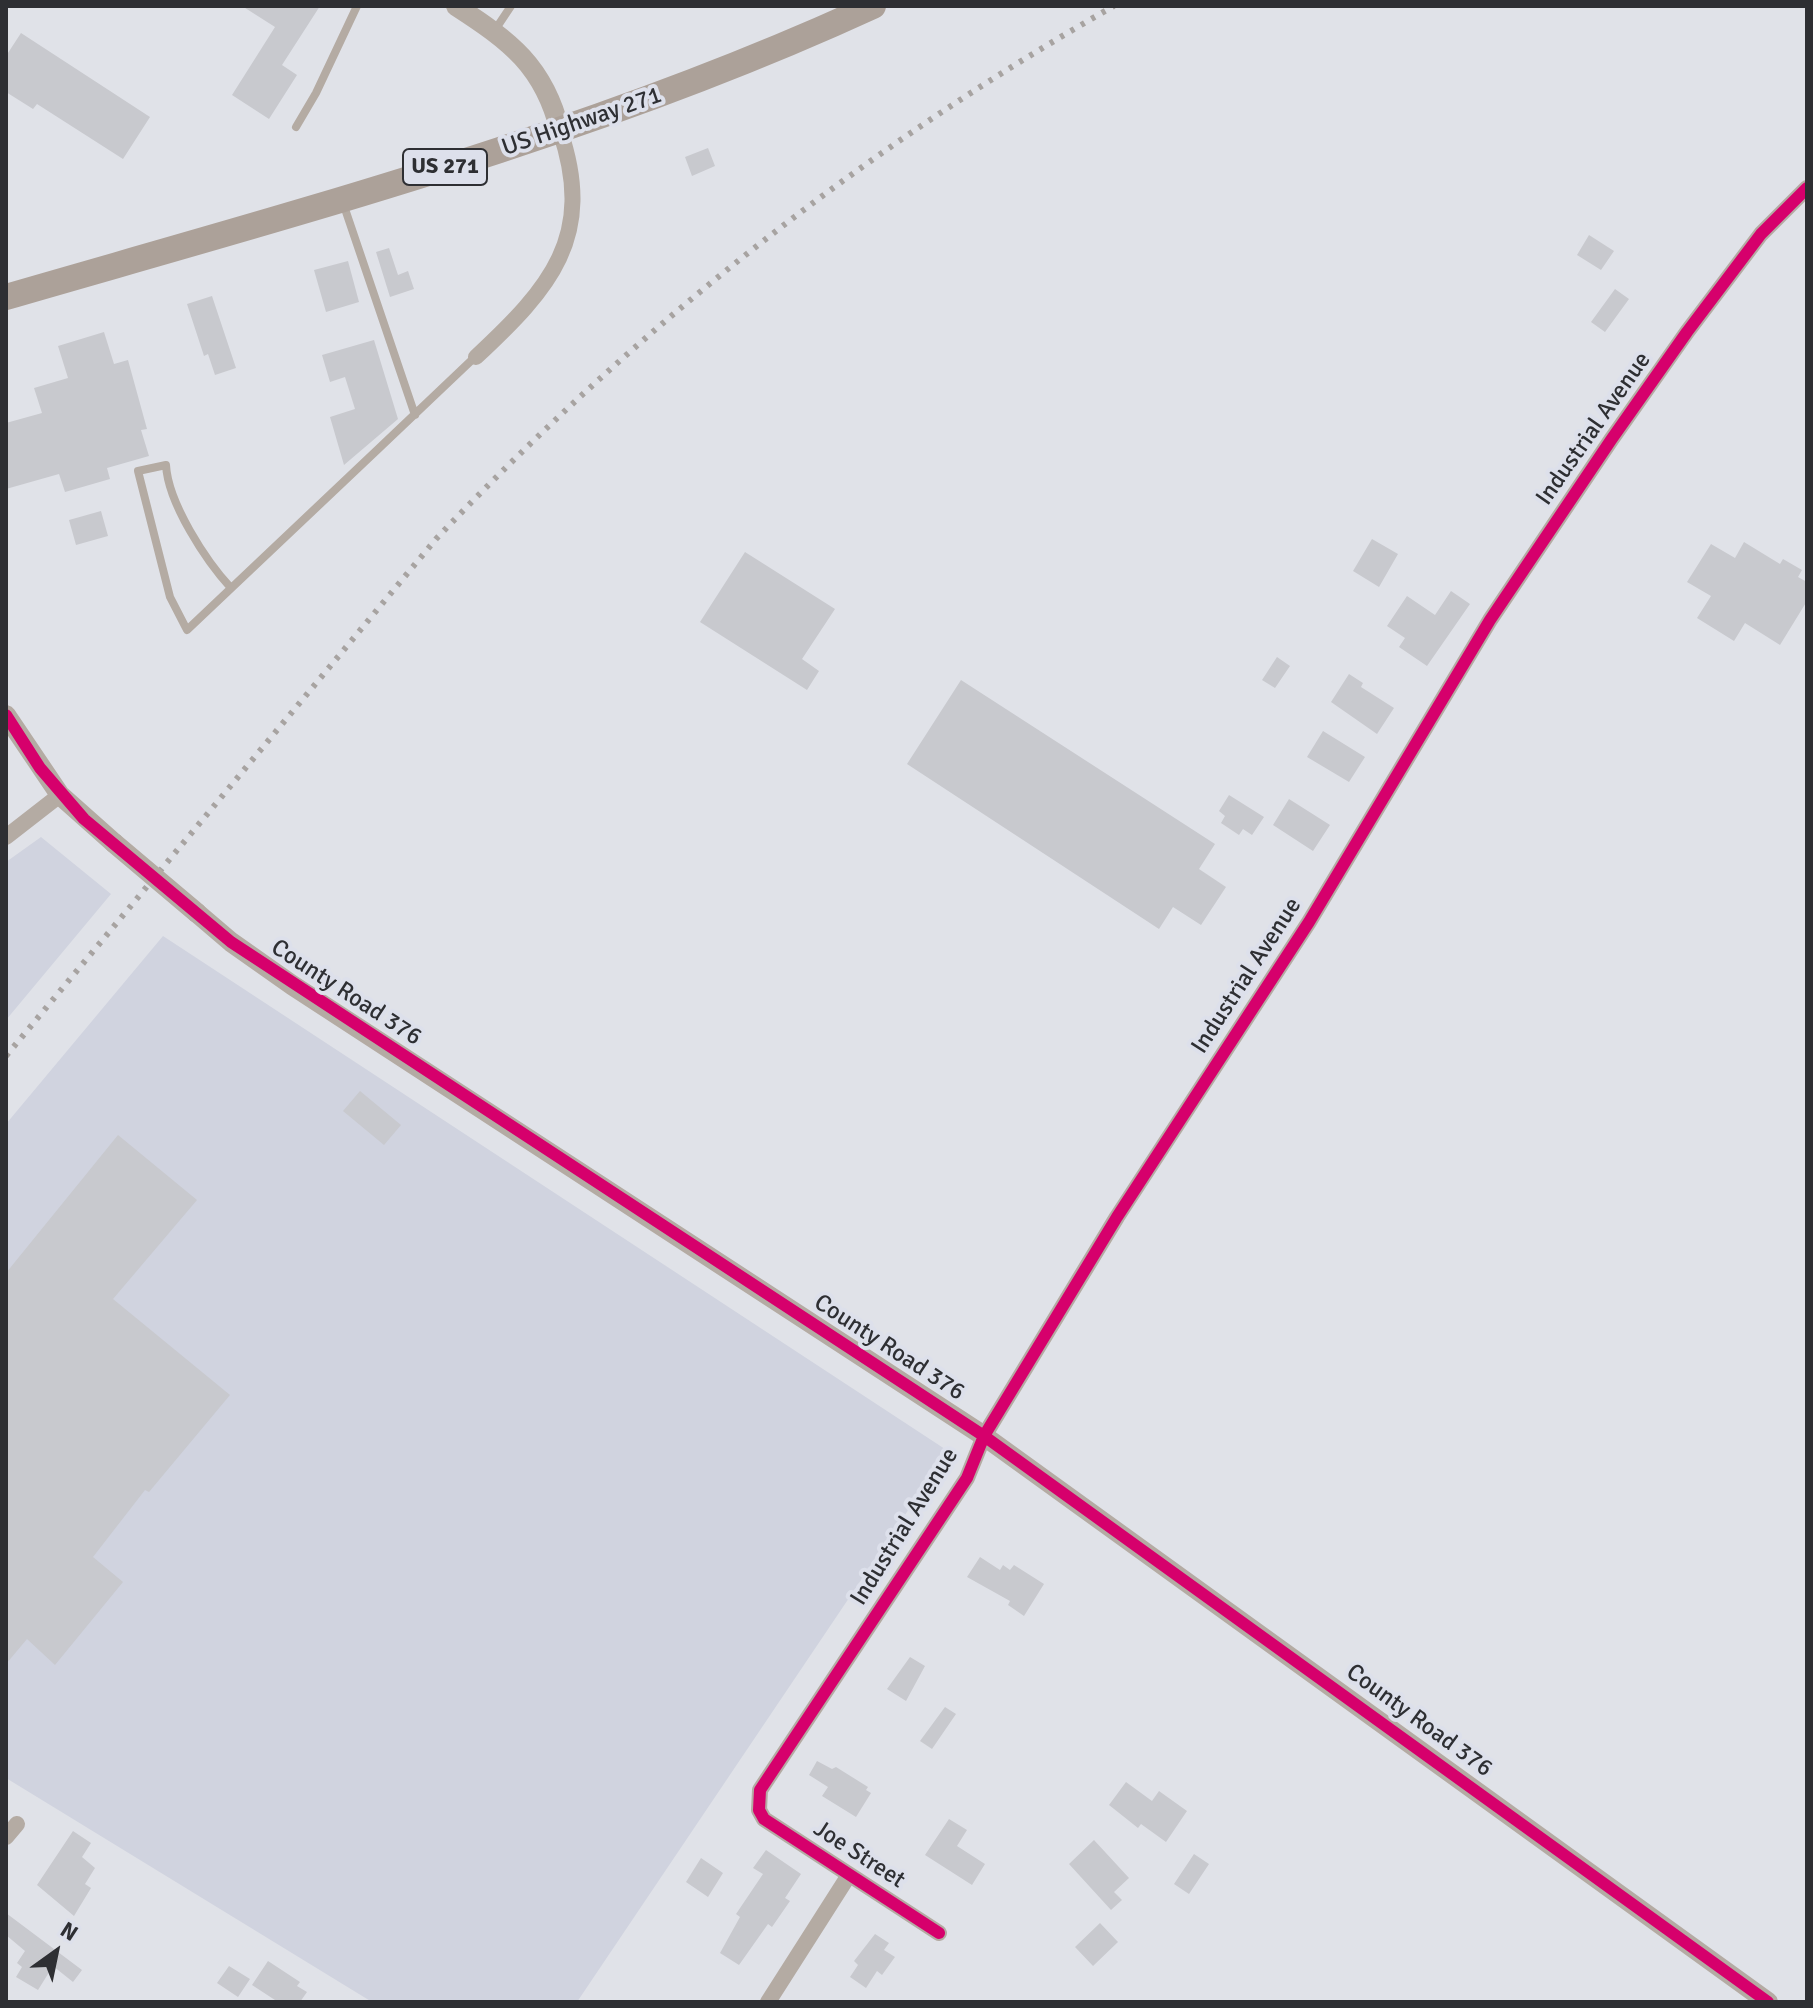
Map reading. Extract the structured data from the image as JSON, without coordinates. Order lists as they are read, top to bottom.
{
  "streets": {
    "main road": ["US Highway 271", "US 271"],
    "street": ["Industrial Avenue", "County Road 376", "Joe Street"]
  },
  "crossings": [
    ["Industrial Avenue", "County Road 376"],
    ["Industrial Avenue", "Joe Street"]
  ],
  "north": "top right"
}
